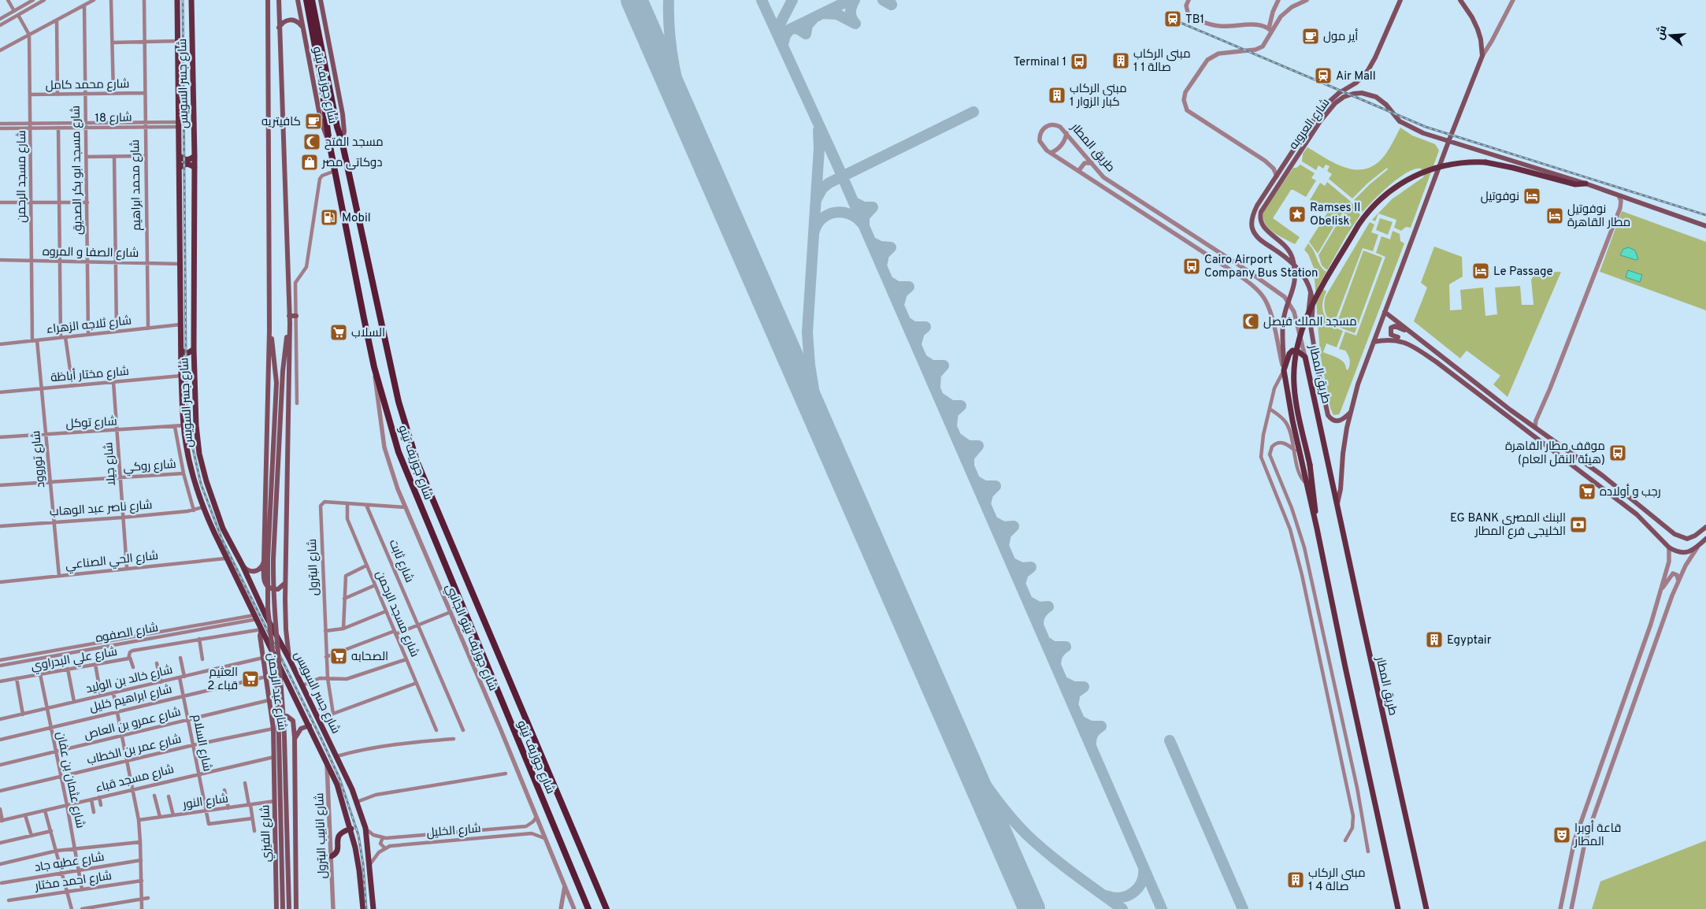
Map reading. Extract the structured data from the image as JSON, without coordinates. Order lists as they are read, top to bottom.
{
  "streets": {
    "highway": ["شارع جوزيف تيتو"],
    "main road": [
      "شارع جسر السويس",
      "شارع العروبه",
      "طريق المطار",
      "شارع عبد الرحمن",
      "شارع الفيزي"
    ],
    "street": [
      "شارع محمد كامل",
      "شارع 18",
      "شارع مسجد ابو بكر الصديق",
      "شارع مسجد الرحمن",
      "شارع محمد ابراهيم",
      "شارع الصفا و المروه",
      "شارع ثلاجه الزهراء",
      "شارع مختار أباظة",
      "شارع توكل",
      "شارع توروود",
      "شارع جيلا",
      "شارع روكي",
      "شارع ناصر عبد الوهاب",
      "شارع الحي الصناعي",
      "شارع ثابت",
      "شارع البترول",
      "شارع الصفوه",
      "شارع جوزيف تيتو الجانبي",
      "شارع علي البدراوي",
      "شارع خالد بن الوليد",
      "شارع ابراهيم خليل",
      "شارع عمرو بن العاص",
      "شارع السلام",
      "شارع عمر بن الخطاب",
      "شارع مسجد قباء",
      "شارع عثمان بن عفان",
      "شارع النور",
      "شارع الخليل",
      "شارع انابيب البترول",
      "شارع عطيه جاد",
      "شارع احمد مختار"
    ]
  },
  "crossings": [
    ["شارع جسر السويس", "شارع 18"],
    ["شارع جسر السويس", "شارع الصفا و المروه"],
    ["شارع جسر السويس", "شارع ثلاجه الزهراء"],
    ["شارع جسر السويس", "شارع مختار أباظة"],
    ["شارع جسر السويس", "شارع توكل"],
    ["شارع جسر السويس", "شارع ناصر عبد الوهاب"],
    ["شارع جسر السويس", "شارع الحي الصناعي"],
    ["شارع جسر السويس", "شارع الصفوه"],
    ["شارع جسر السويس", "شارع علي البدراوي"],
    ["شارع جسر السويس", "شارع عبد الرحمن"],
    ["شارع جسر السويس", "شارع انابيب البترول"],
    ["شارع محمد كامل", "شارع مسجد ابو بكر الصديق"],
    ["شارع محمد كامل", "شارع مسجد الرحمن"],
    ["شارع محمد كامل", "شارع محمد ابراهيم"],
    ["شارع جوزيف تيتو", "شارع جوزيف تيتو الجانبي"],
    ["شارع 18", "شارع مسجد ابو بكر الصديق"],
    ["شارع 18", "شارع مسجد الرحمن"],
    ["شارع 18", "شارع محمد ابراهيم"],
    ["شارع العروبه", "طريق المطار"],
    ["شارع مسجد ابو بكر الصديق", "شارع الصفا و المروه"],
    ["شارع مسجد ابو بكر الصديق", "شارع ثلاجه الزهراء"],
    ["شارع مسجد الرحمن", "شارع الصفا و المروه"],
    ["شارع مسجد الرحمن", "شارع ثلاجه الزهراء"],
    ["شارع مسجد الرحمن", "شارع البترول"],
    ["شارع محمد ابراهيم", "شارع الصفا و المروه"],
    ["شارع محمد ابراهيم", "شارع ثلاجه الزهراء"],
    ["شارع ثلاجه الزهراء", "شارع توروود"],
    ["شارع مختار أباظة", "شارع توروود"],
    ["شارع مختار أباظة", "شارع جيلا"],
    ["شارع توكل", "شارع توروود"],
    ["شارع توكل", "شارع جيلا"],
    ["شارع توروود", "شارع روكي"],
    ["شارع توروود", "شارع ناصر عبد الوهاب"],
    ["شارع توروود", "شارع الحي الصناعي"],
    ["شارع جيلا", "شارع روكي"],
    ["شارع جيلا", "شارع ناصر عبد الوهاب"],
    ["شارع جيلا", "شارع الحي الصناعي"],
    ["شارع ثابت", "شارع البترول"],
    ["شارع البترول", "شارع جوزيف تيتو الجانبي"],
    ["شارع جوزيف تيتو الجانبي", "شارع الخليل"],
    ["شارع علي البدراوي", "شارع عبد الرحمن"],
    ["شارع علي البدراوي", "شارع عثمان بن عفان"],
    ["شارع خالد بن الوليد", "شارع عبد الرحمن"],
    ["شارع خالد بن الوليد", "شارع السلام"],
    ["شارع خالد بن الوليد", "شارع عثمان بن عفان"],
    ["شارع عبد الرحمن", "شارع ابراهيم خليل"],
    ["شارع عبد الرحمن", "شارع عمرو بن العاص"],
    ["شارع عبد الرحمن", "شارع عمر بن الخطاب"],
    ["شارع عبد الرحمن", "شارع مسجد قباء"],
    ["شارع عبد الرحمن", "شارع الفيزي"],
    ["شارع ابراهيم خليل", "شارع السلام"],
    ["شارع ابراهيم خليل", "شارع عثمان بن عفان"],
    ["شارع عمرو بن العاص", "شارع السلام"],
    ["شارع عمرو بن العاص", "شارع عثمان بن عفان"],
    ["شارع السلام", "شارع عمر بن الخطاب"],
    ["شارع السلام", "شارع مسجد قباء"],
    ["شارع السلام", "شارع النور"],
    ["شارع عمر بن الخطاب", "شارع عثمان بن عفان"],
    ["شارع مسجد قباء", "شارع عثمان بن عفان"],
    ["شارع مسجد قباء", "شارع الفيزي"],
    ["شارع عثمان بن عفان", "شارع عطيه جاد"],
    ["شارع عثمان بن عفان", "شارع احمد مختار"],
    ["شارع النور", "شارع الفيزي"]
  ],
  "places": {
    "station": ["TB1", "Air Mall"],
    "cafe": ["أير مول", "كافيتريه"],
    "building": [
      "مبنى الركاب 1 صالة 1",
      "مبنى الركاب 1 كبار الزوار",
      "Egyptair",
      "مبنى الركاب 1 صالة 4"
    ],
    "bus stop": ["Terminal 1", "Cairo Airport Company Bus Station", "موقف مطار القاهرة (هيئة النقل العام)"],
    "mosque": ["مسجد الفتح", "مسجد الملك فيصل"],
    "shop": ["دوكاتى مصر"],
    "hotel": ["نوفوتيل", "نوفوتيل مطار القاهرة", "Le Passage"],
    "place": ["Ramses II Obelisk"],
    "fuel station": ["Mobil"],
    "supermarket": [
      "السلاب",
      "رجب و أولاده",
      "الصحابه",
      "العثيم 2 قباء"
    ],
    "bank": ["EG BANK البنك المصرى الخليجى فرع المطار"],
    "theatre": ["قاعة أوبرا المطار"]
  },
  "north": "left"
}
